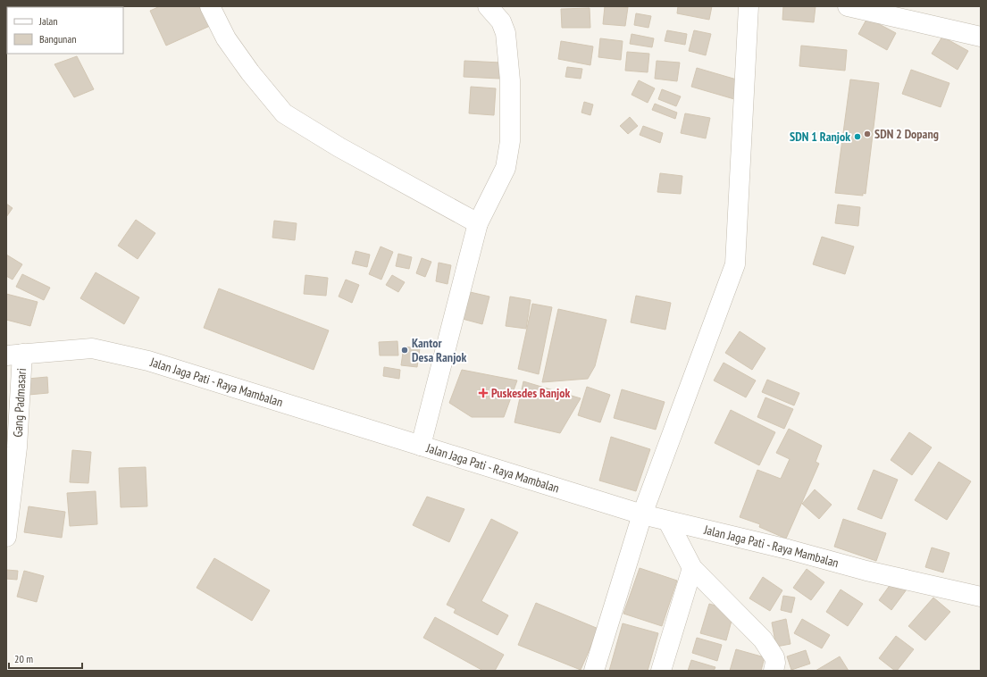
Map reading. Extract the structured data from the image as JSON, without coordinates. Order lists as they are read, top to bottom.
{
  "streets": {
    "street": ["Jalan Jaga Pati - Raya Mambalan", "Gang Padmasari"]
  },
  "crossings": [
    ["Jalan Jaga Pati - Raya Mambalan", "Gang Padmasari"]
  ],
  "places": {
    "other": ["SDN 2 Dopang", "SDN 1 Ranjok", "Kantor Desa Ranjok"],
    "health": ["Puskesdes Ranjok"]
  },
  "legend": ["Jalan", "Bangunan"],
  "scale_bar": "20 m"
}
